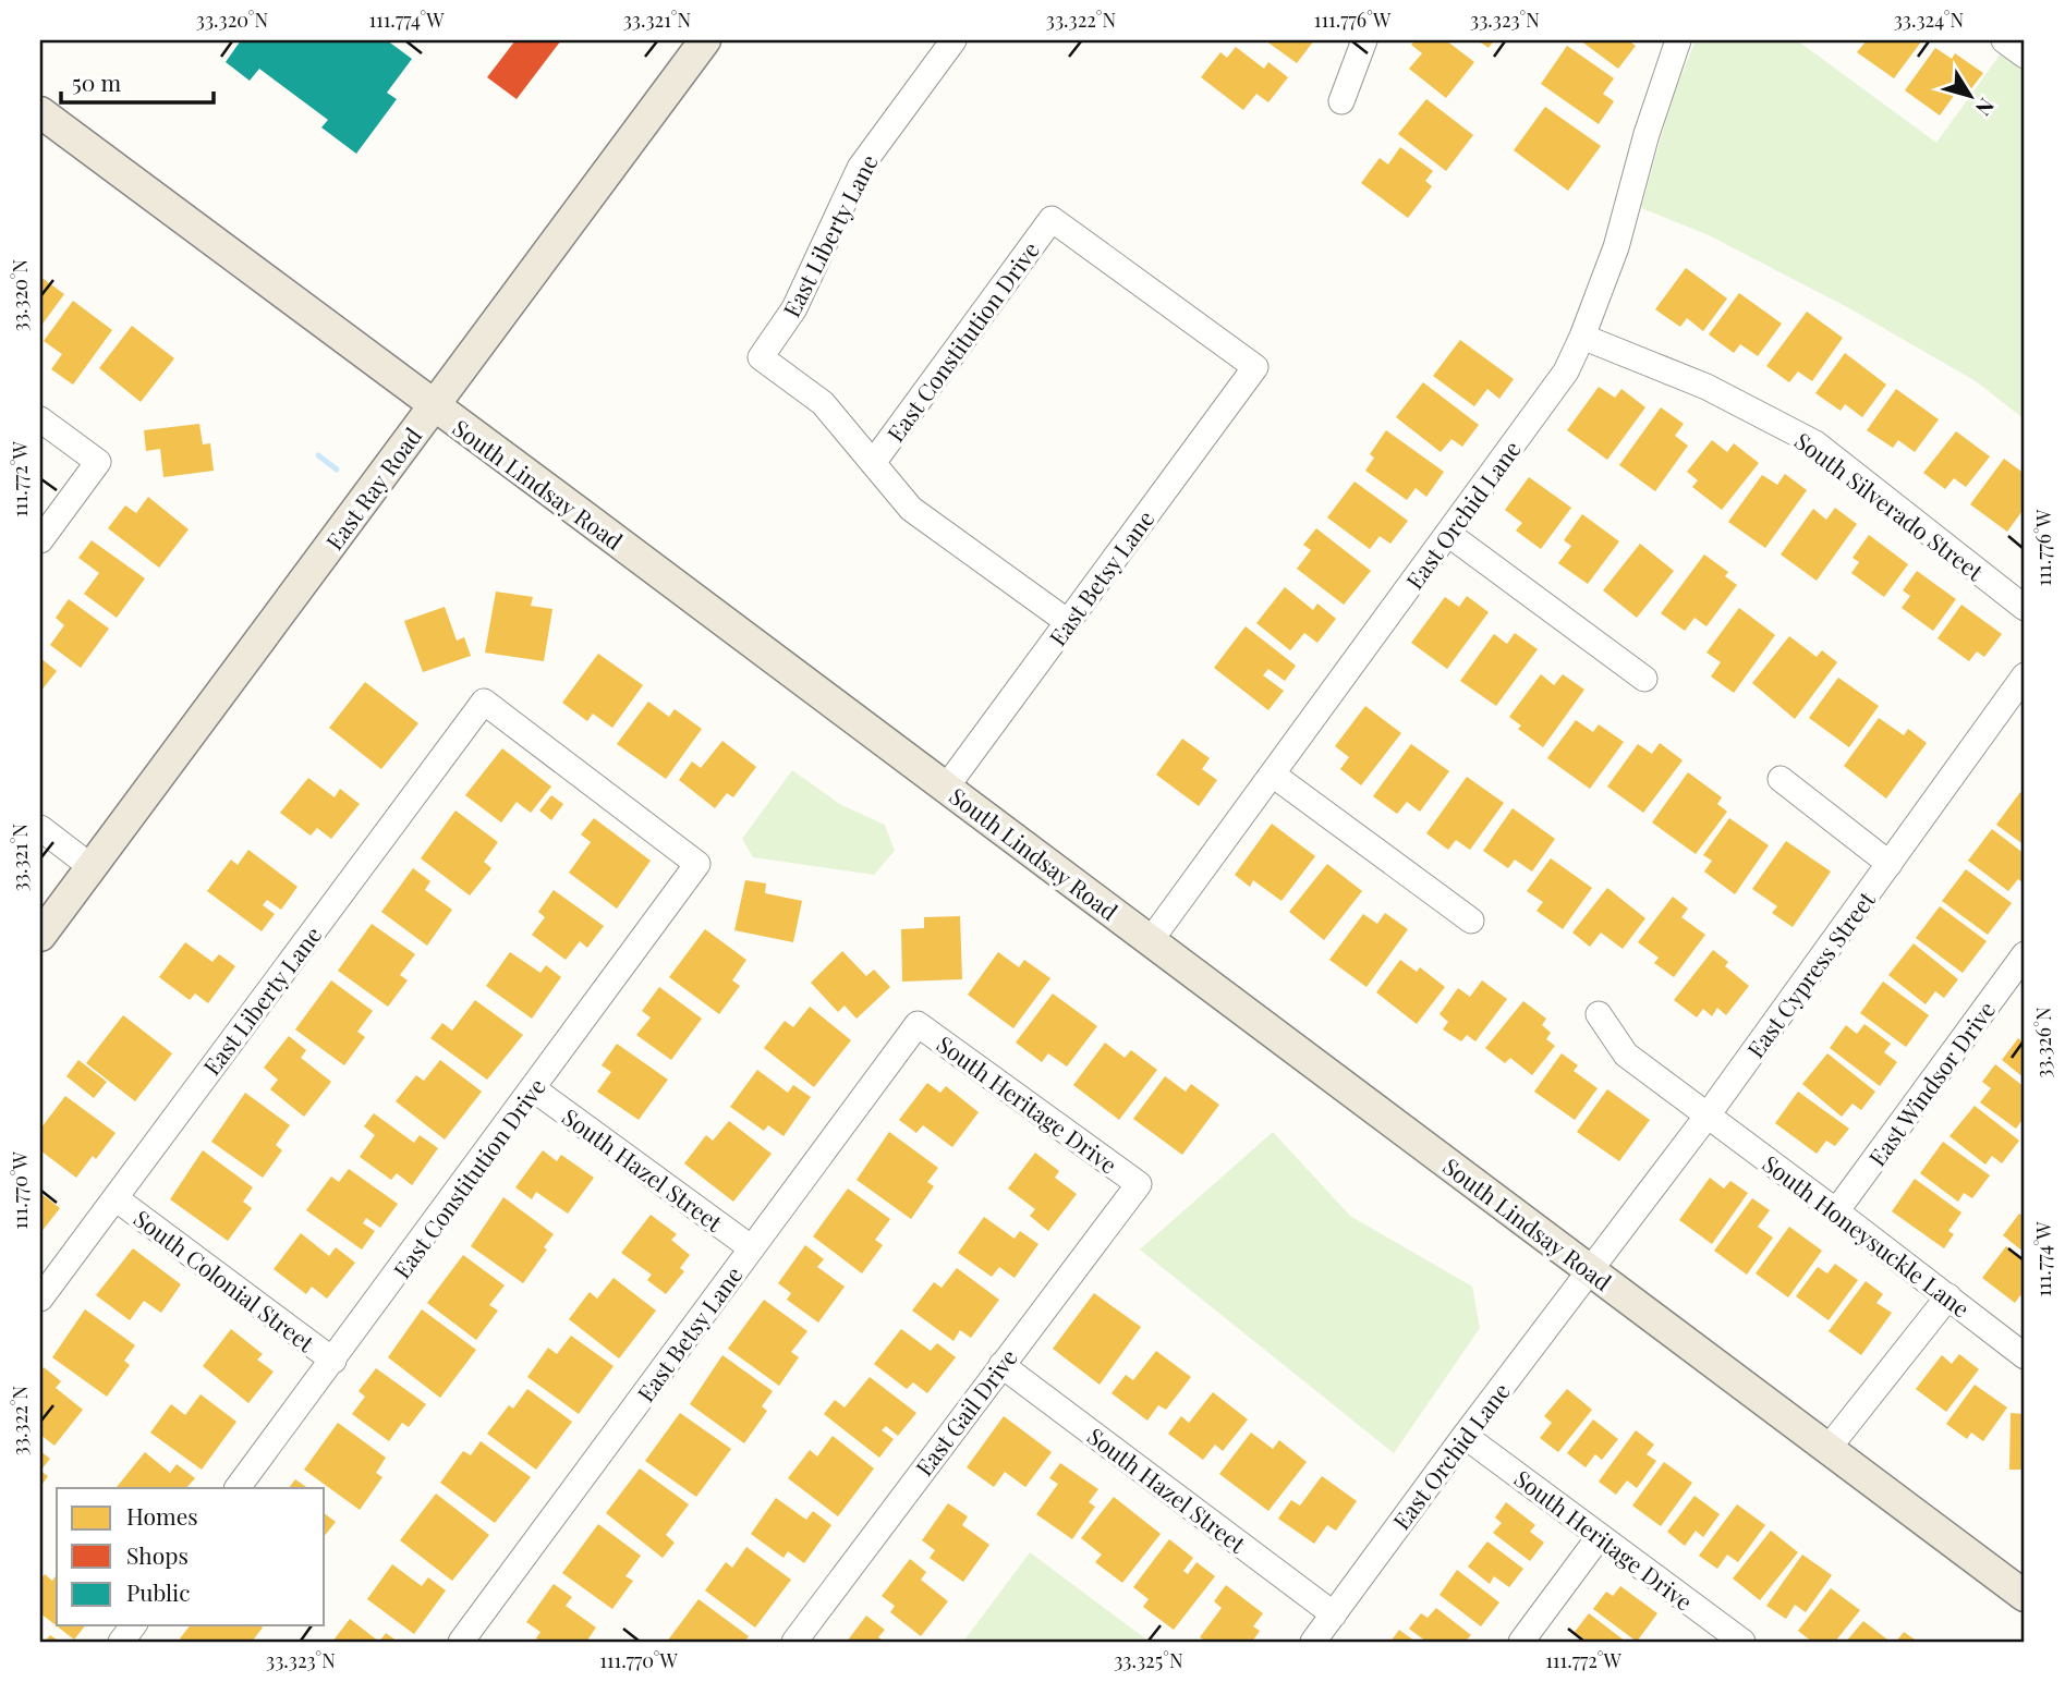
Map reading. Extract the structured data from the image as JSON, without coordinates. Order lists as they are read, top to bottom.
{
  "streets": {
    "main road": ["South Lindsay Road", "East Ray Road"],
    "street": [
      "East Liberty Lane",
      "East Constitution Drive",
      "South Silverado Street",
      "East Orchid Lane",
      "East Betsy Lane",
      "East Cypress Street",
      "East Windsor Drive",
      "South Heritage Drive",
      "South Hazel Street",
      "South Honeysuckle Lane",
      "South Colonial Street",
      "East Gail Drive"
    ]
  },
  "crossings": [
    ["East Liberty Lane", "East Constitution Drive"],
    ["East Liberty Lane", "South Colonial Street"],
    ["East Constitution Drive", "East Betsy Lane"],
    ["East Constitution Drive", "South Hazel Street"],
    ["East Constitution Drive", "South Colonial Street"],
    ["South Lindsay Road", "East Ray Road"],
    ["South Lindsay Road", "East Orchid Lane"],
    ["South Lindsay Road", "East Betsy Lane"],
    ["South Lindsay Road", "East Cypress Street"],
    ["South Silverado Street", "East Orchid Lane"],
    ["East Orchid Lane", "East Cypress Street"],
    ["East Orchid Lane", "South Heritage Drive"],
    ["East Orchid Lane", "South Hazel Street"],
    ["East Betsy Lane", "South Heritage Drive"],
    ["East Betsy Lane", "South Hazel Street"],
    ["East Cypress Street", "South Honeysuckle Lane"],
    ["East Windsor Drive", "South Honeysuckle Lane"],
    ["South Heritage Drive", "East Gail Drive"],
    ["South Hazel Street", "East Gail Drive"]
  ],
  "legend": ["Homes", "Shops", "Public"],
  "scale_bar": "50 m",
  "north": "bottom right",
  "coordinates": [
    "33.320°N",
    "111.774°W",
    "33.321°N",
    "33.322°N",
    "111.776°W",
    "33.323°N",
    "33.324°N",
    "111.772°W",
    "33.326°N",
    "111.770°W",
    "33.325°N"
  ]
}
